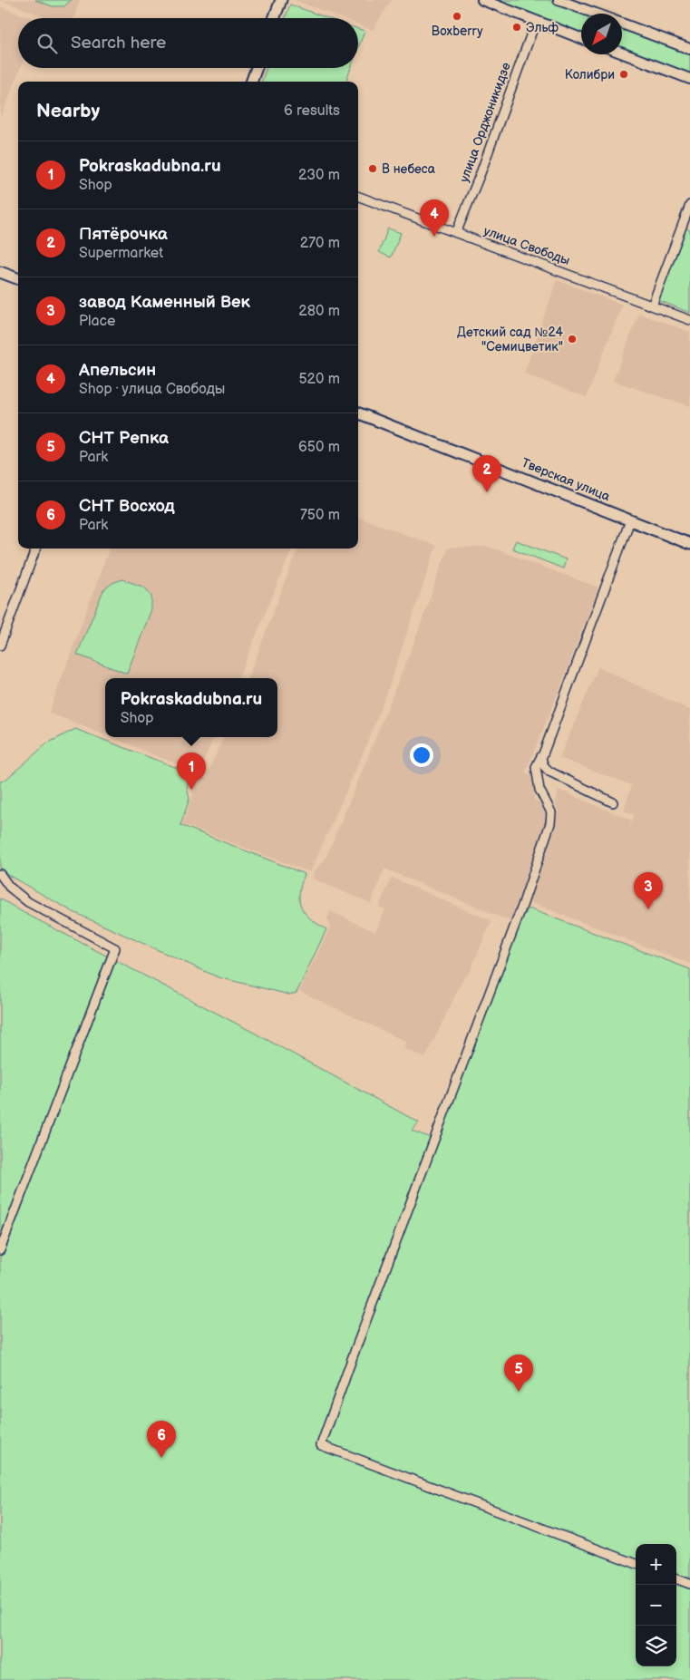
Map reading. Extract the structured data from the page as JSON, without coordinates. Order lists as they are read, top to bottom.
{
  "streets": {
    "main road": ["Тверская улица"],
    "street": ["улица Орджоникидзе", "улица Свободы"]
  },
  "crossings": [
    ["улица Орджоникидзе", "улица Свободы"]
  ],
  "places": [
    "Boxberry",
    "Эльф",
    "Колибри",
    "В небеса",
    "Детский сад №24 \"Семицветик\""
  ],
  "north": "bottom left",
  "page": {
    "search": "Search here",
    "heading": ["Nearby", "6 results"],
    "list": [
      {
        "mark": "1",
        "name": "Pokraskadubna.ru",
        "note": "Shop",
        "value": "230 m"
      },
      {
        "mark": "2",
        "name": "Пятёрочка",
        "note": "Supermarket",
        "value": "270 m"
      },
      {
        "mark": "3",
        "name": "завод Каменный Век",
        "note": "Place",
        "value": "280 m"
      },
      {
        "mark": "4",
        "name": "Апельсин",
        "note": "Shop · улица Свободы",
        "value": "520 m"
      },
      {
        "mark": "5",
        "name": "СНТ Репка",
        "note": "Park",
        "value": "650 m"
      },
      {
        "mark": "6",
        "name": "СНТ Восход",
        "note": "Park",
        "value": "750 m"
      }
    ],
    "pins": [
      "4",
      "2",
      "1",
      "3",
      "5",
      "6"
    ],
    "popup": ["Pokraskadubna.ru", "Shop"],
    "map_buttons": ["+", "−"]
  }
}
